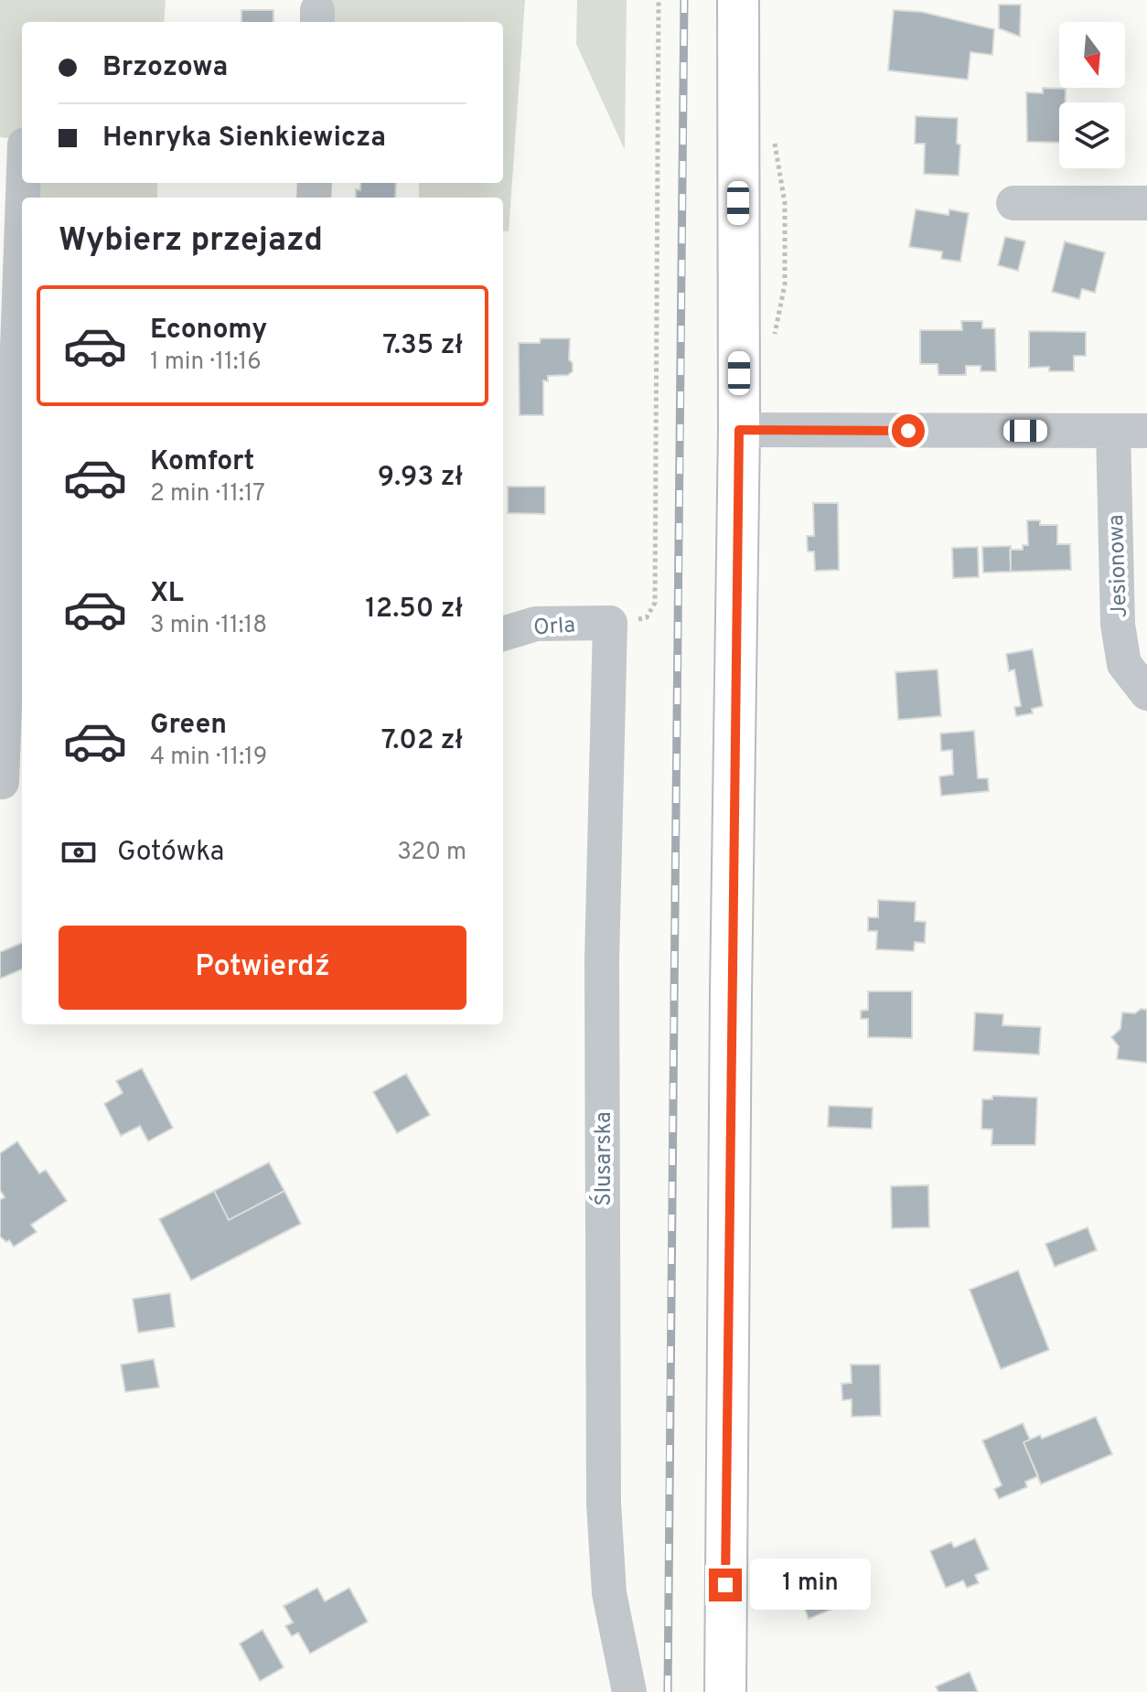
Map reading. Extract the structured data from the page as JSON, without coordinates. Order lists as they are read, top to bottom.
{
  "streets": {
    "street": ["Jesionowa", "Orla", "Ślusarska"]
  },
  "crossings": [
    ["Orla", "Ślusarska"]
  ],
  "north": "bottom",
  "page": {
    "banner": ["Brzozowa", "Henryka Sienkiewicza"],
    "heading": "Wybierz przejazd",
    "list": [
      {
        "name": "Economy",
        "note": "1 min · 11:16",
        "value": "7.35 zł"
      },
      {
        "name": "Komfort",
        "note": "2 min · 11:17",
        "value": "9.93 zł"
      },
      {
        "name": "XL",
        "note": "3 min · 11:18",
        "value": "12.50 zł"
      },
      {
        "name": "Green",
        "note": "4 min · 11:19",
        "value": "7.02 zł"
      }
    ],
    "pay": ["Gotówka", "320 m"],
    "buttons": "Potwierdź",
    "bubble": "1 min"
  }
}
